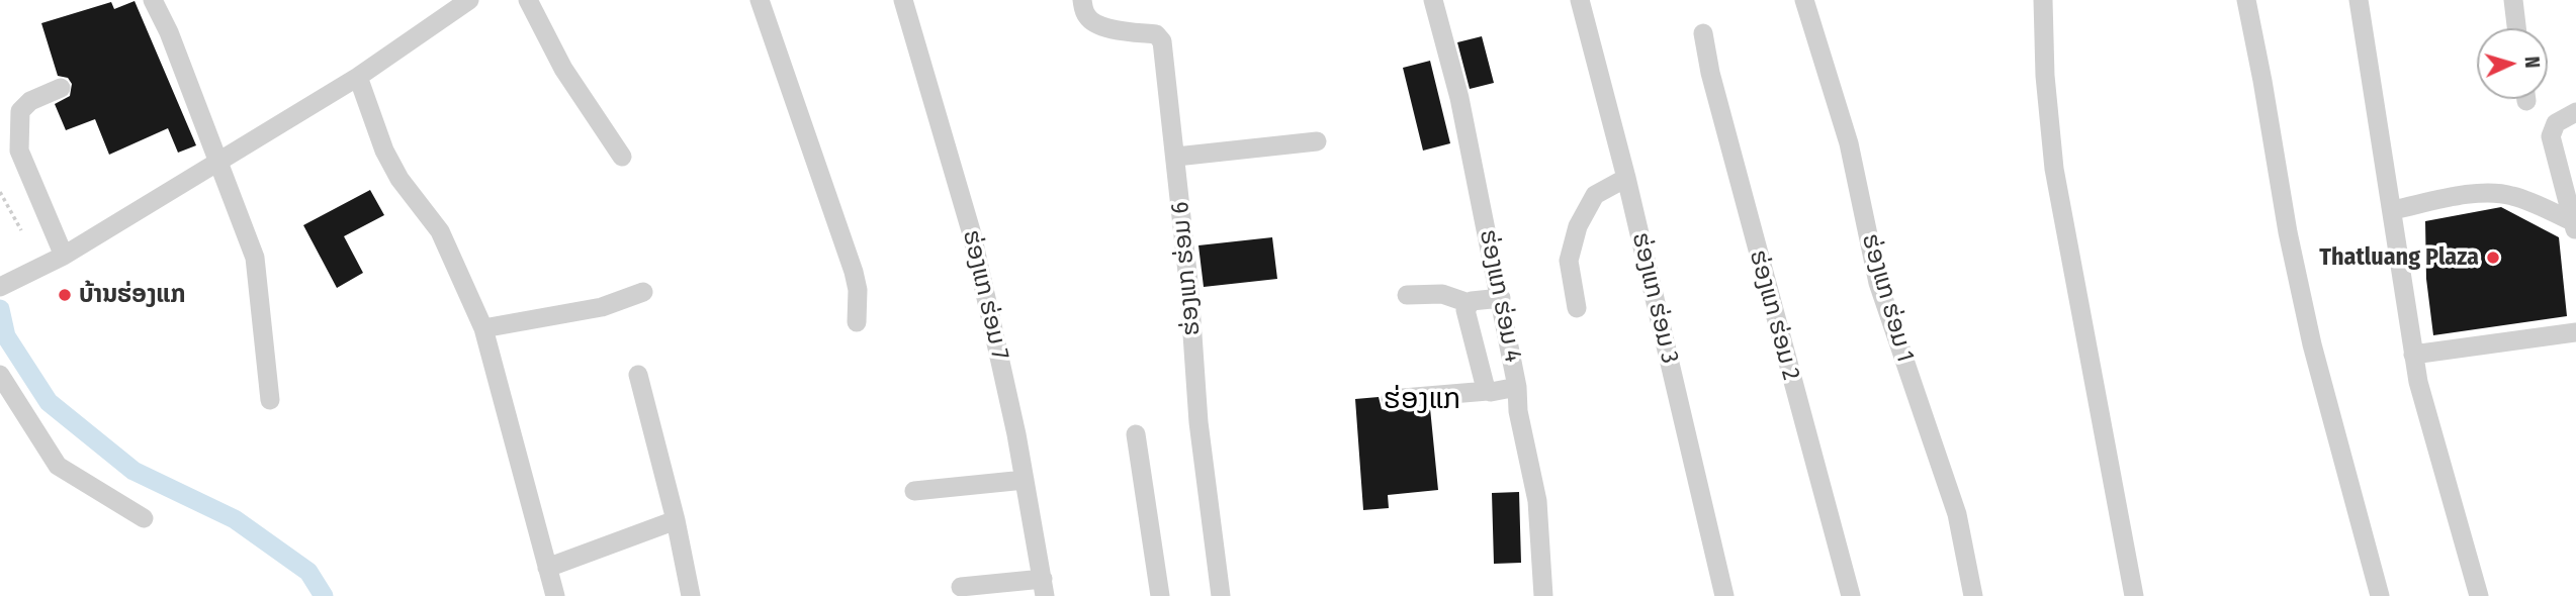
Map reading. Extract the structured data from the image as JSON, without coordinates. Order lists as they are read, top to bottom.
{
  "streets": {
    "street": [
      "ຮ່ອງແກ ຮ່ອມ 6",
      "ຮ່ອງແກ ຮ່ອມ 7",
      "ຮ່ອງແກ ຮ່ອມ 4",
      "ຮ່ອງແກ ຮ່ອມ 3",
      "ຮ່ອງແກ ຮ່ອມ 1",
      "ຮ່ອງແກ ຮ່ອມ 2"
    ]
  },
  "districts": ["ຮ່ອງແກ"],
  "places": ["Thatluang Plaza", "ບ້ານຮ່ອງແກ"],
  "north": "right"
}
